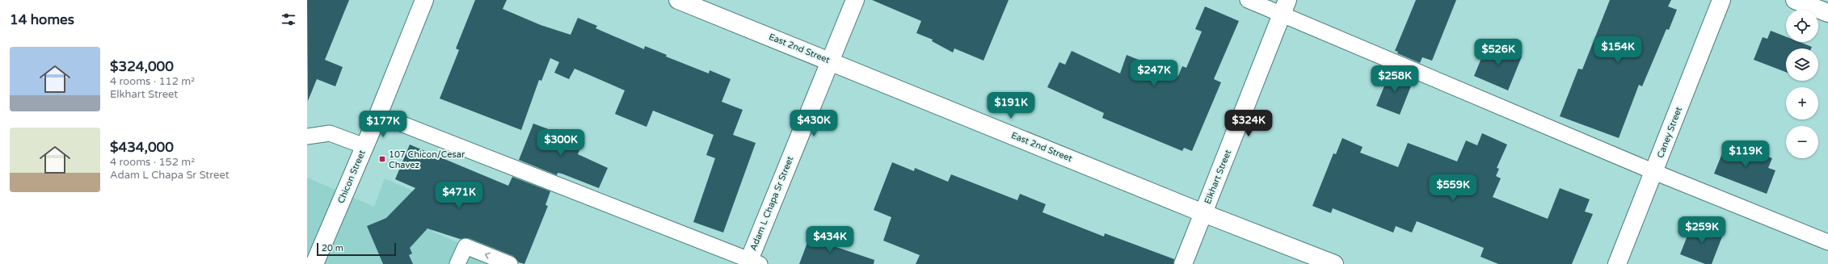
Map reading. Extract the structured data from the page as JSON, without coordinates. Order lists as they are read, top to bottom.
{
  "streets": {
    "street": [
      "East 2nd Street",
      "Caney Street",
      "Chicon Street",
      "Elkhart Street",
      "Adam L Chapa Sr Street"
    ]
  },
  "crossings": [
    ["East 2nd Street", "Elkhart Street"],
    ["East 2nd Street", "Adam L Chapa Sr Street"]
  ],
  "places": {
    "transit": ["107 Chicon/Cesar Chavez"]
  },
  "scale_bar": "20 m",
  "page": {
    "heading": "14 homes",
    "map_buttons": ["+", "−"],
    "price": [
      "$154K",
      "$526K",
      "$247K",
      "$258K",
      "$191K",
      "$430K",
      "$324K",
      "$177K",
      "$300K",
      "$119K",
      "$559K",
      "$471K",
      "$259K",
      "$434K"
    ],
    "list": [
      {
        "name": "$324,000",
        "note": "4 rooms · 112 m² · Elkhart Street"
      },
      {
        "name": "$434,000",
        "note": "4 rooms · 152 m² · Adam L Chapa Sr Street"
      }
    ],
    "scale": "20 m"
  }
}
